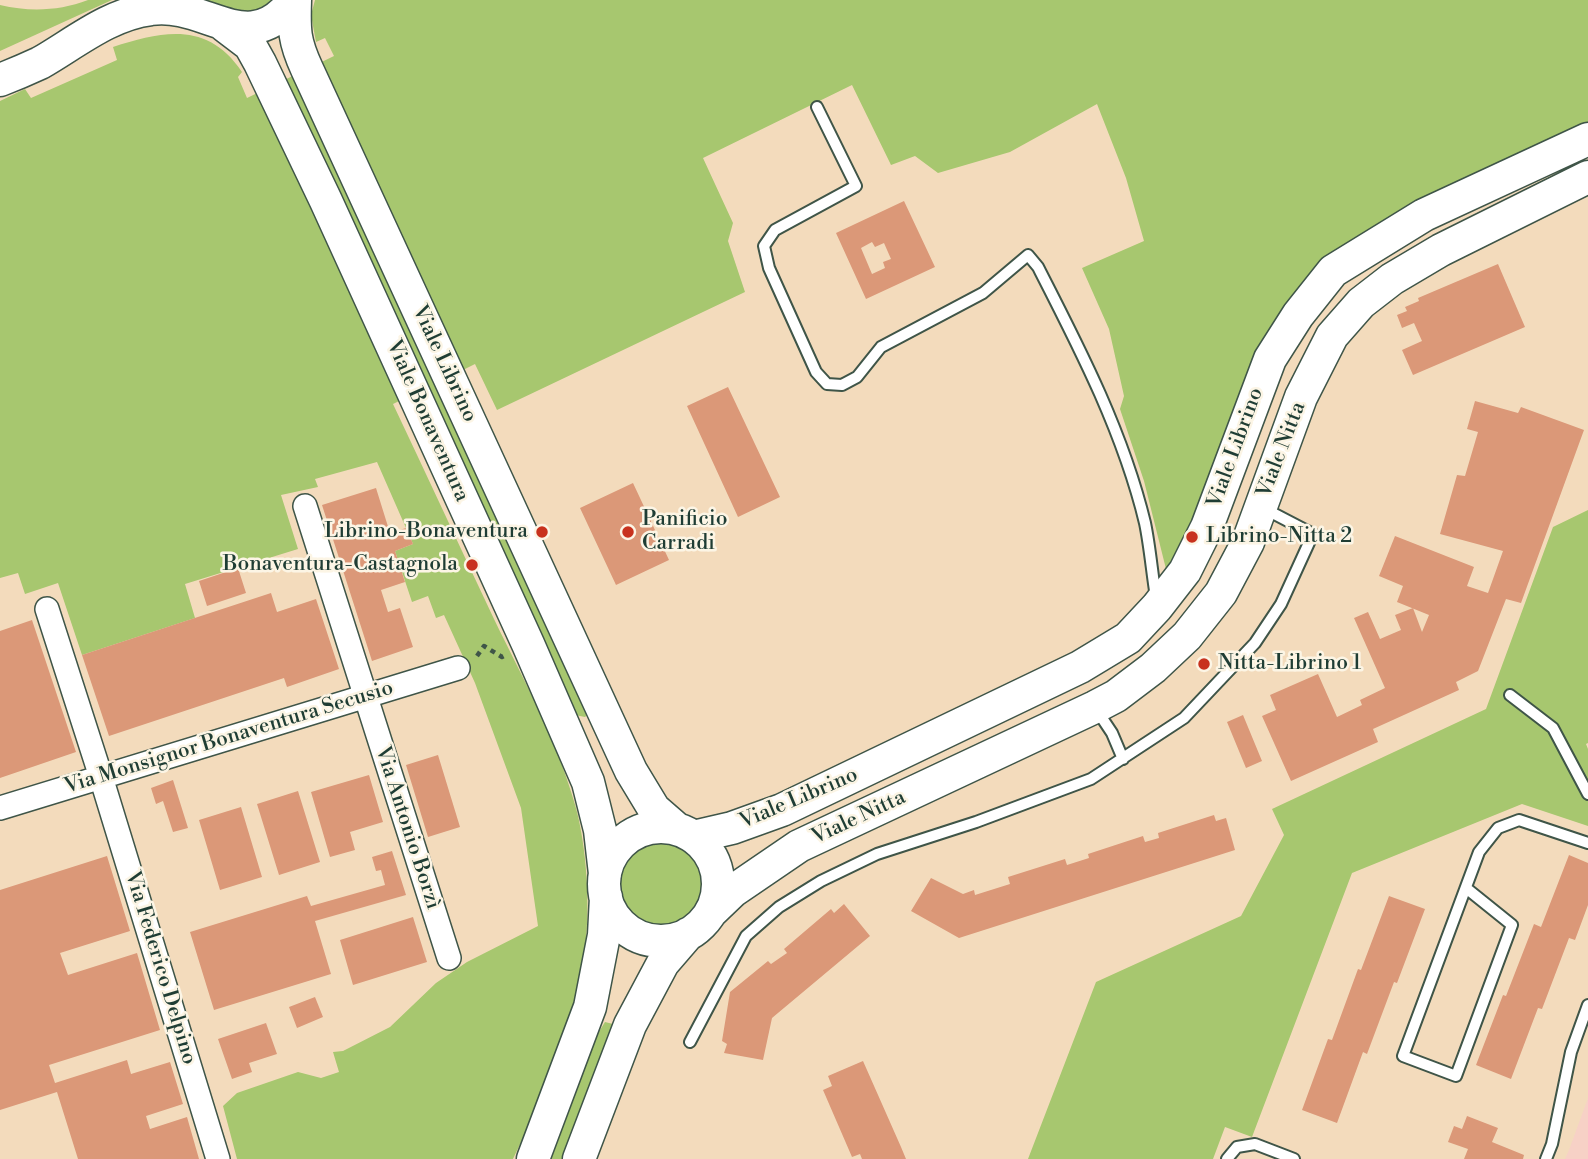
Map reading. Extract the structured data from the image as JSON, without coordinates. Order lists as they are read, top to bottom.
{
  "streets": {
    "main road": ["Viale Librino", "Viale Bonaventura", "Viale Nitta"],
    "street": ["Via Monsignor Bonaventura Secusio", "Via Antonio Borzì", "Via Federico Delpino"]
  },
  "crossings": [
    ["Viale Librino", "Viale Bonaventura"],
    ["Viale Librino", "Viale Nitta"],
    ["Viale Bonaventura", "Viale Nitta"],
    ["Via Monsignor Bonaventura Secusio", "Via Antonio Borzì"],
    ["Via Monsignor Bonaventura Secusio", "Via Federico Delpino"]
  ],
  "places": [
    "Librino-Bonaventura",
    "Panificio Carradi",
    "Librino-Nitta 2",
    "Bonaventura-Castagnola",
    "Nitta-Librino 1"
  ]
}
